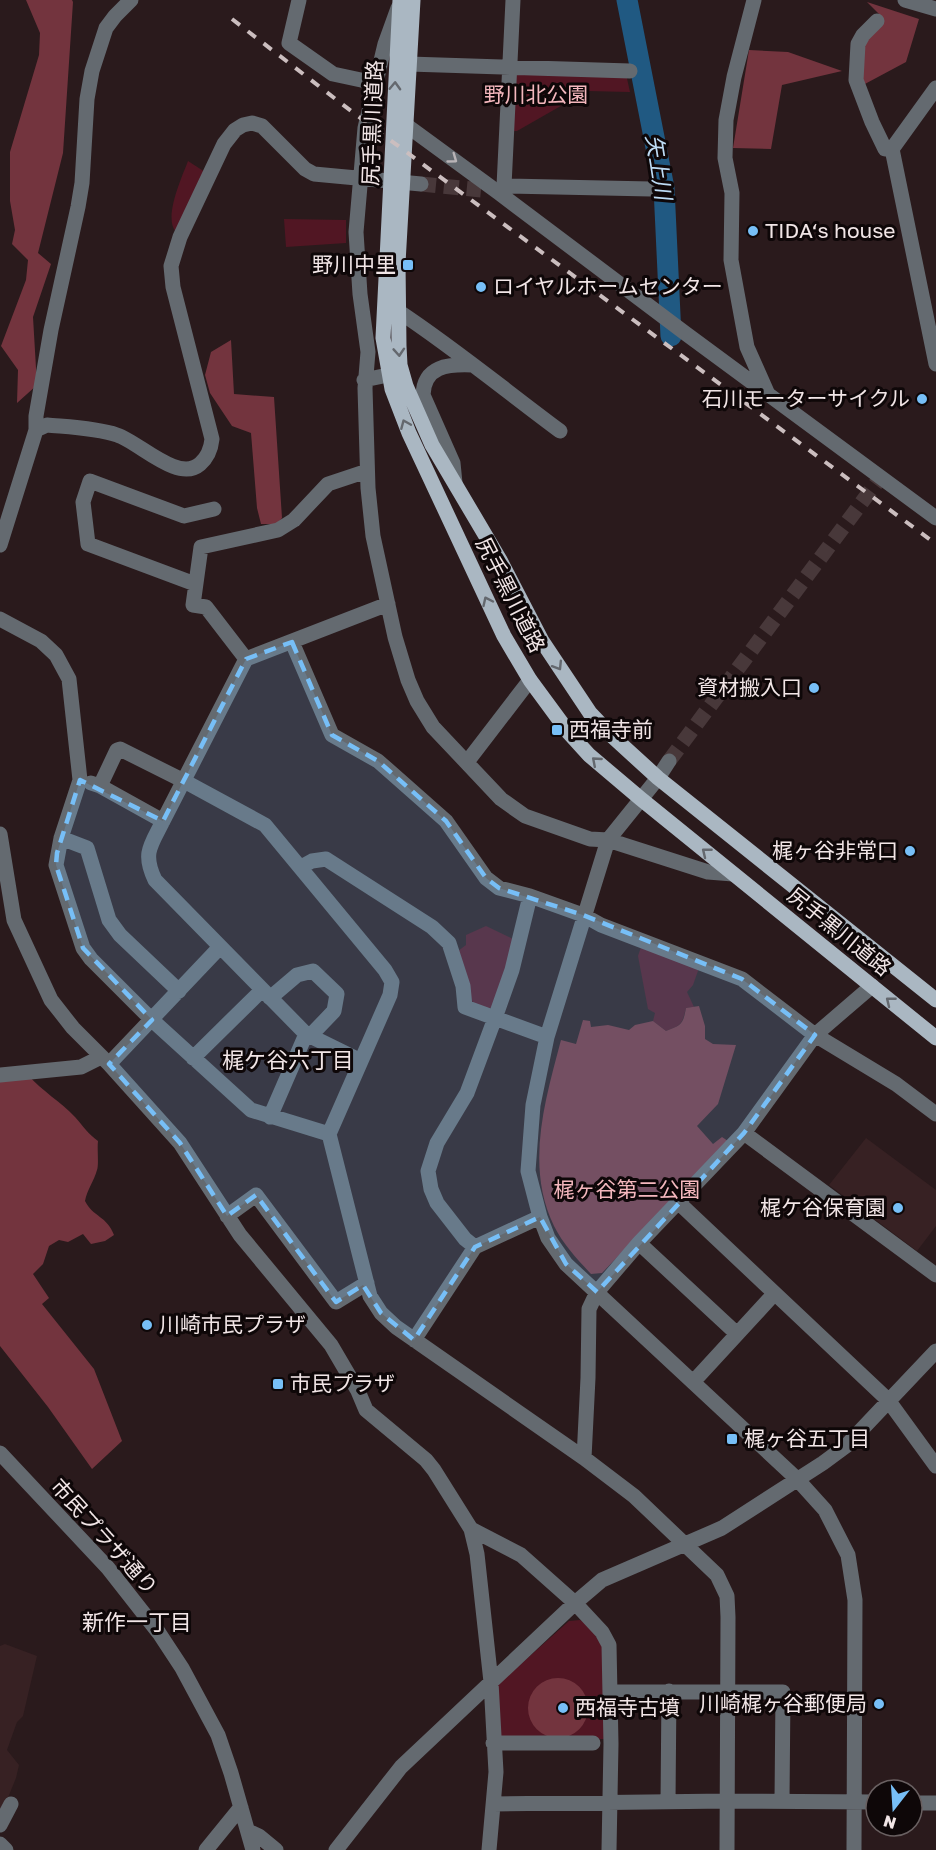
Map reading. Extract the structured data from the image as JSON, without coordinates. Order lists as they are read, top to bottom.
{
  "streets": {
    "main road": ["尻手黒川道路"],
    "street": ["市民プラザ通り"]
  },
  "districts": ["梶ケ谷六丁目", "新作一丁目"],
  "water": ["矢上川"],
  "parks": ["野川北公園", "梶ヶ谷第二公園"],
  "places": {
    "other": [
      "TIDA‘s house",
      "ロイヤルホームセンター",
      "石川モーターサイクル",
      "資材搬入口",
      "梶ヶ谷非常口",
      "梶ケ谷保育園",
      "川崎市民プラザ",
      "川崎梶ヶ谷郵便局",
      "西福寺古墳"
    ],
    "transit": [
      "野川中里",
      "西福寺前",
      "市民プラザ",
      "梶ヶ谷五丁目"
    ]
  },
  "north": "bottom"
}
